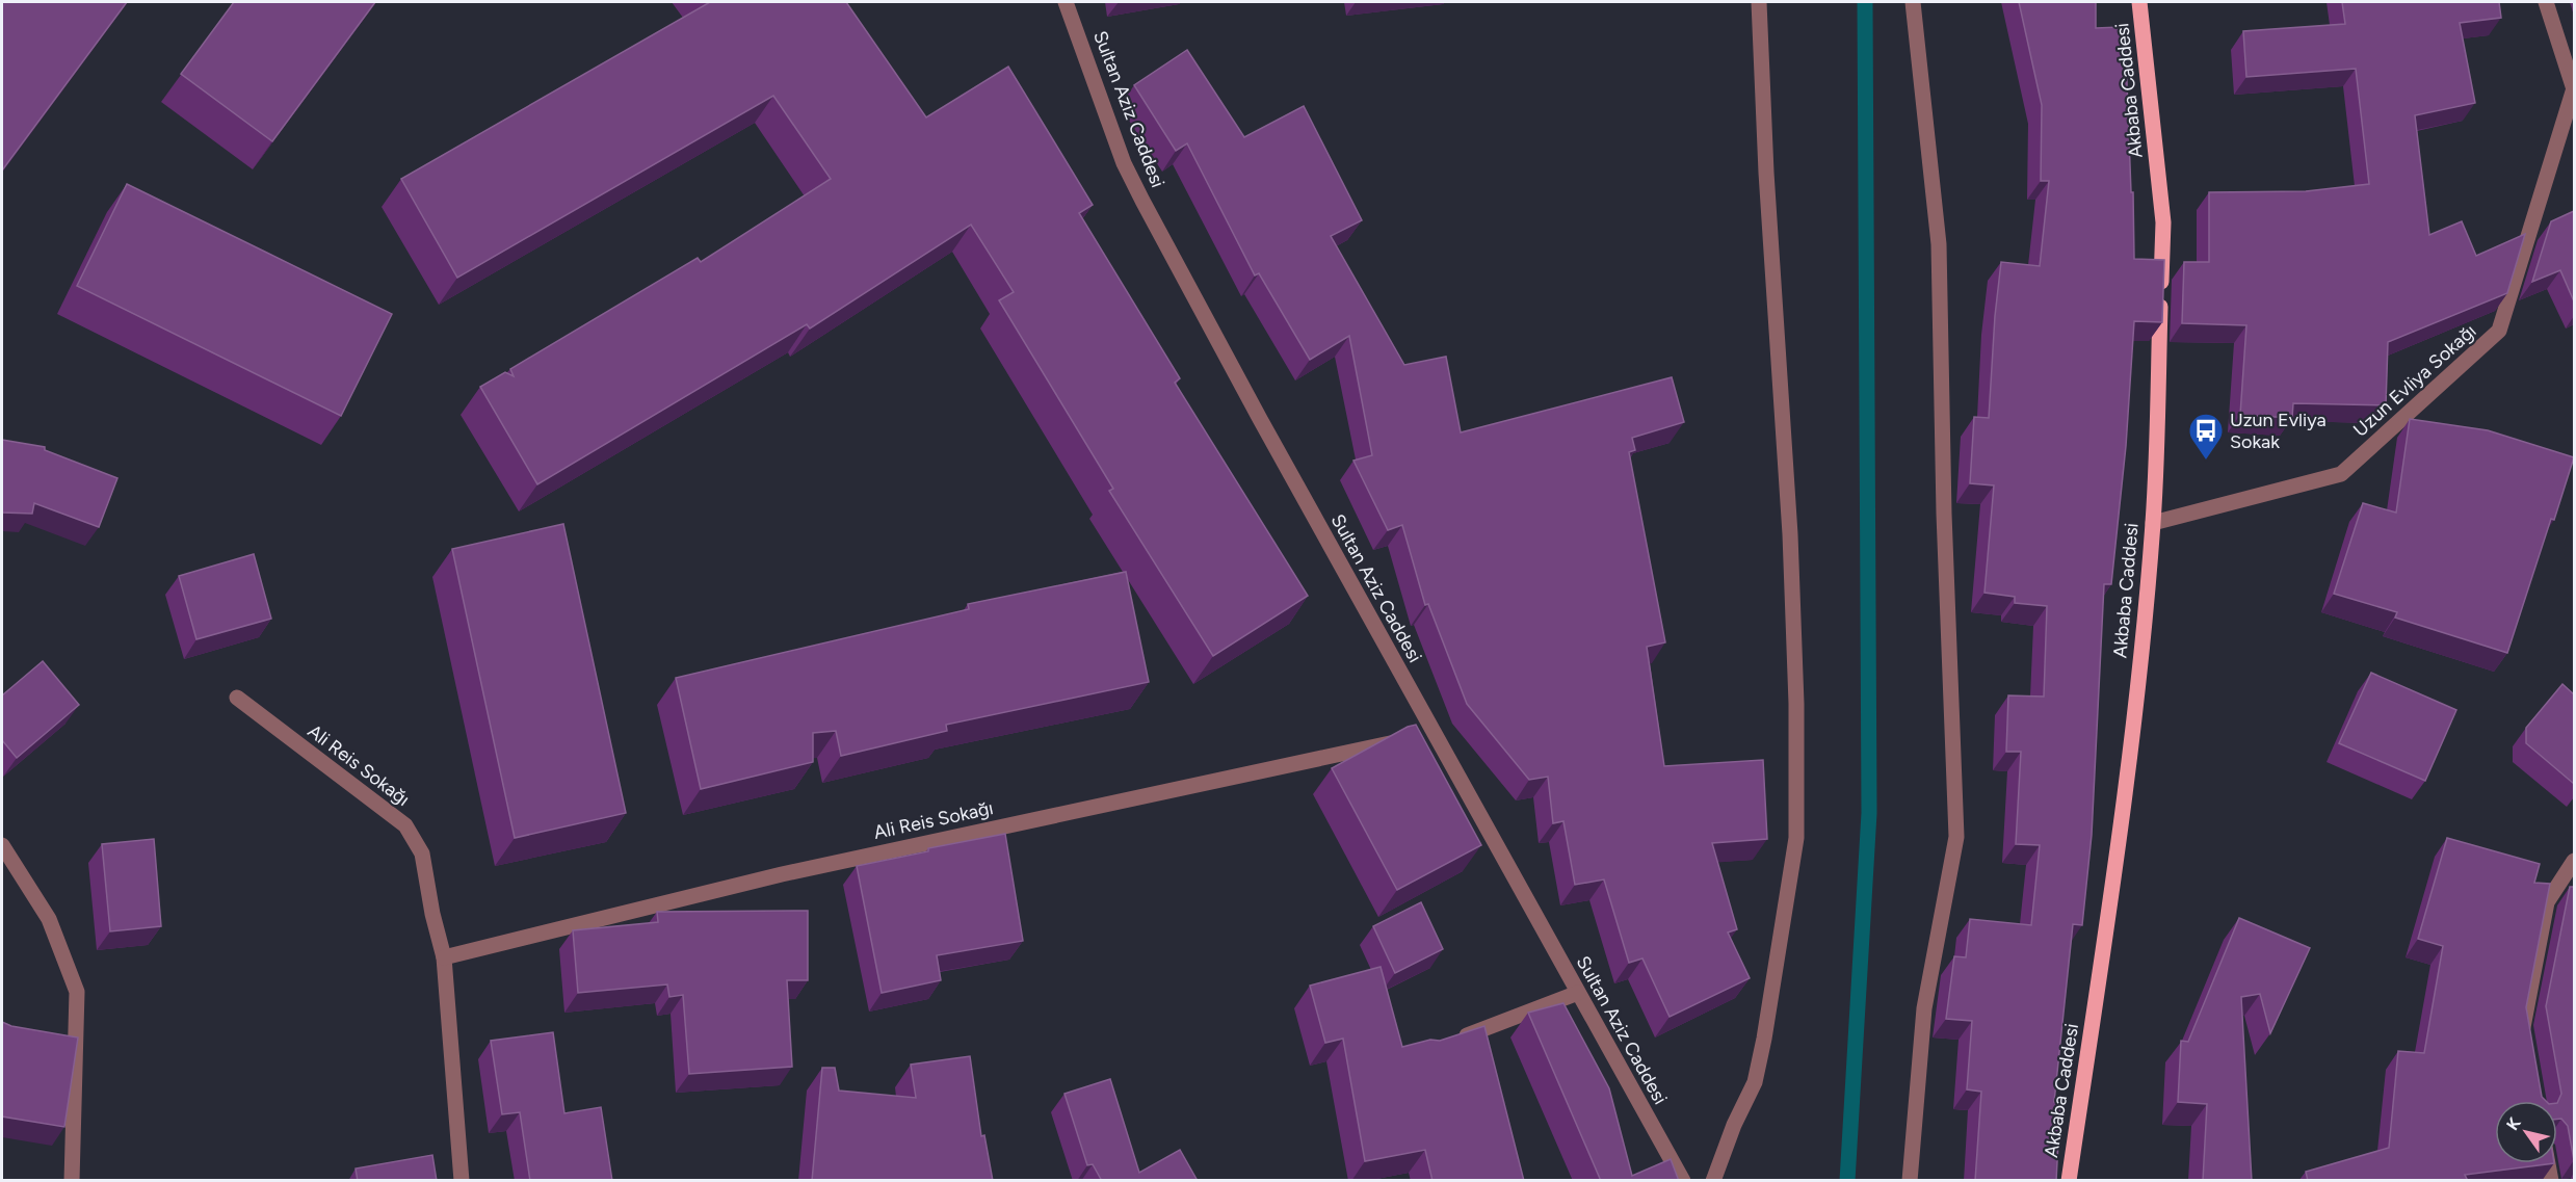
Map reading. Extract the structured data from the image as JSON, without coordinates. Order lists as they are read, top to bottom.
{
  "streets": {
    "main road": ["Akbaba Caddesi"],
    "street": ["Sultan Aziz Caddesi", "Uzun Evliya Sokağı", "Ali Reis Sokağı"]
  },
  "crossings": [
    ["Akbaba Caddesi", "Uzun Evliya Sokağı"],
    ["Sultan Aziz Caddesi", "Ali Reis Sokağı"]
  ],
  "places": {
    "bus stop": ["Uzun Evliya Sokak"]
  },
  "north": "top left"
}
